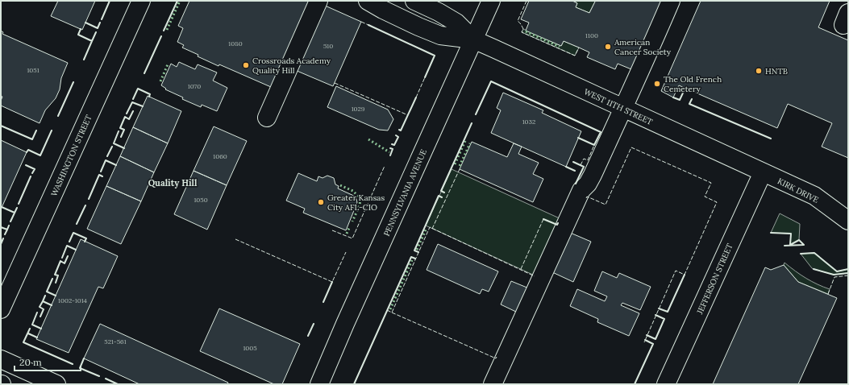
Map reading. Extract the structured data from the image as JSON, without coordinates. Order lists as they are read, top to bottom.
{
  "streets": {
    "street": [
      "WEST 11TH STREET",
      "WASHINGTON STREET",
      "KIRK DRIVE",
      "PENNSYLVANIA AVENUE",
      "JEFFERSON STREET"
    ]
  },
  "crossings": [
    ["WEST 11TH STREET", "KIRK DRIVE"],
    ["WEST 11TH STREET", "PENNSYLVANIA AVENUE"],
    ["WEST 11TH STREET", "JEFFERSON STREET"],
    ["KIRK DRIVE", "JEFFERSON STREET"]
  ],
  "districts": ["Quality Hill"],
  "places": [
    "American Cancer Society",
    "Crossroads Academy Quality Hill",
    "HNTB",
    "The Old French Cemetery",
    "Greater Kansas City AFL-CIO"
  ],
  "house_numbers": [
    "1100",
    "1080",
    "510",
    "1051",
    "1070",
    "1029",
    "1032",
    "1060",
    "1050",
    "1002-1014",
    "521-561",
    "1005"
  ],
  "scale_bar": "20 m"
}
